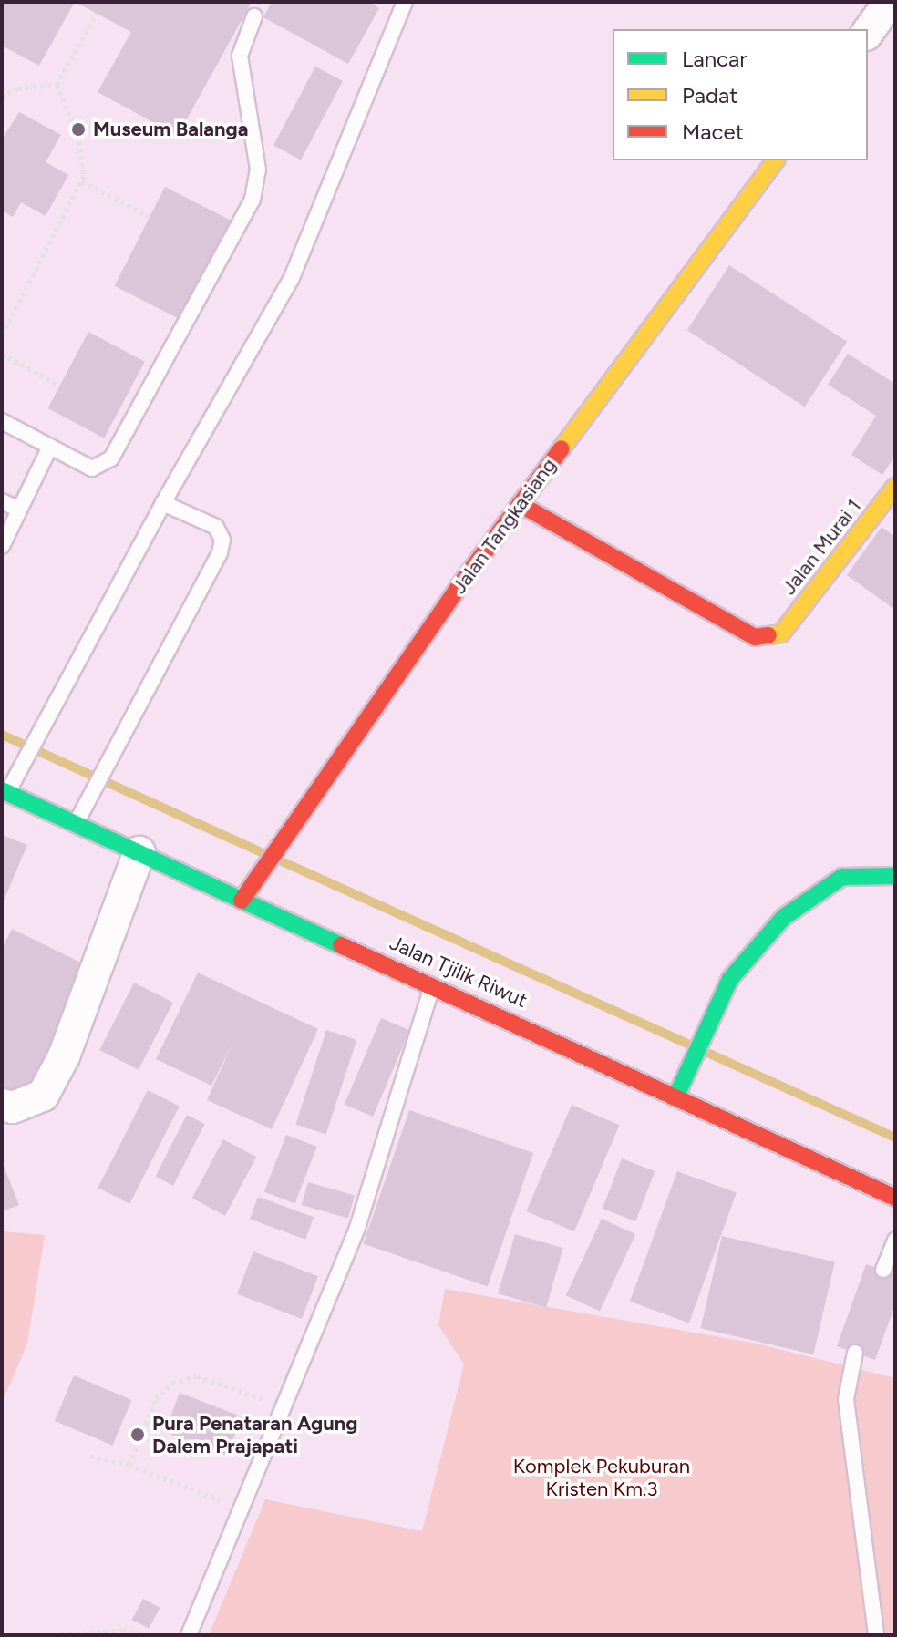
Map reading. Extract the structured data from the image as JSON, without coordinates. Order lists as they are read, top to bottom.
{
  "streets": {
    "main road": ["Jalan Tangkasiang", "Jalan Murai 1", "Jalan Tjilik Riwut"]
  },
  "crossings": [
    ["Jalan Tangkasiang", "Jalan Murai 1"],
    ["Jalan Tangkasiang", "Jalan Tjilik Riwut"]
  ],
  "parks": ["Komplek Pekuburan Kristen Km.3"],
  "places": ["Museum Balanga", "Pura Penataran Agung Dalem Prajapati"],
  "legend": ["Lancar", "Padat", "Macet"]
}
